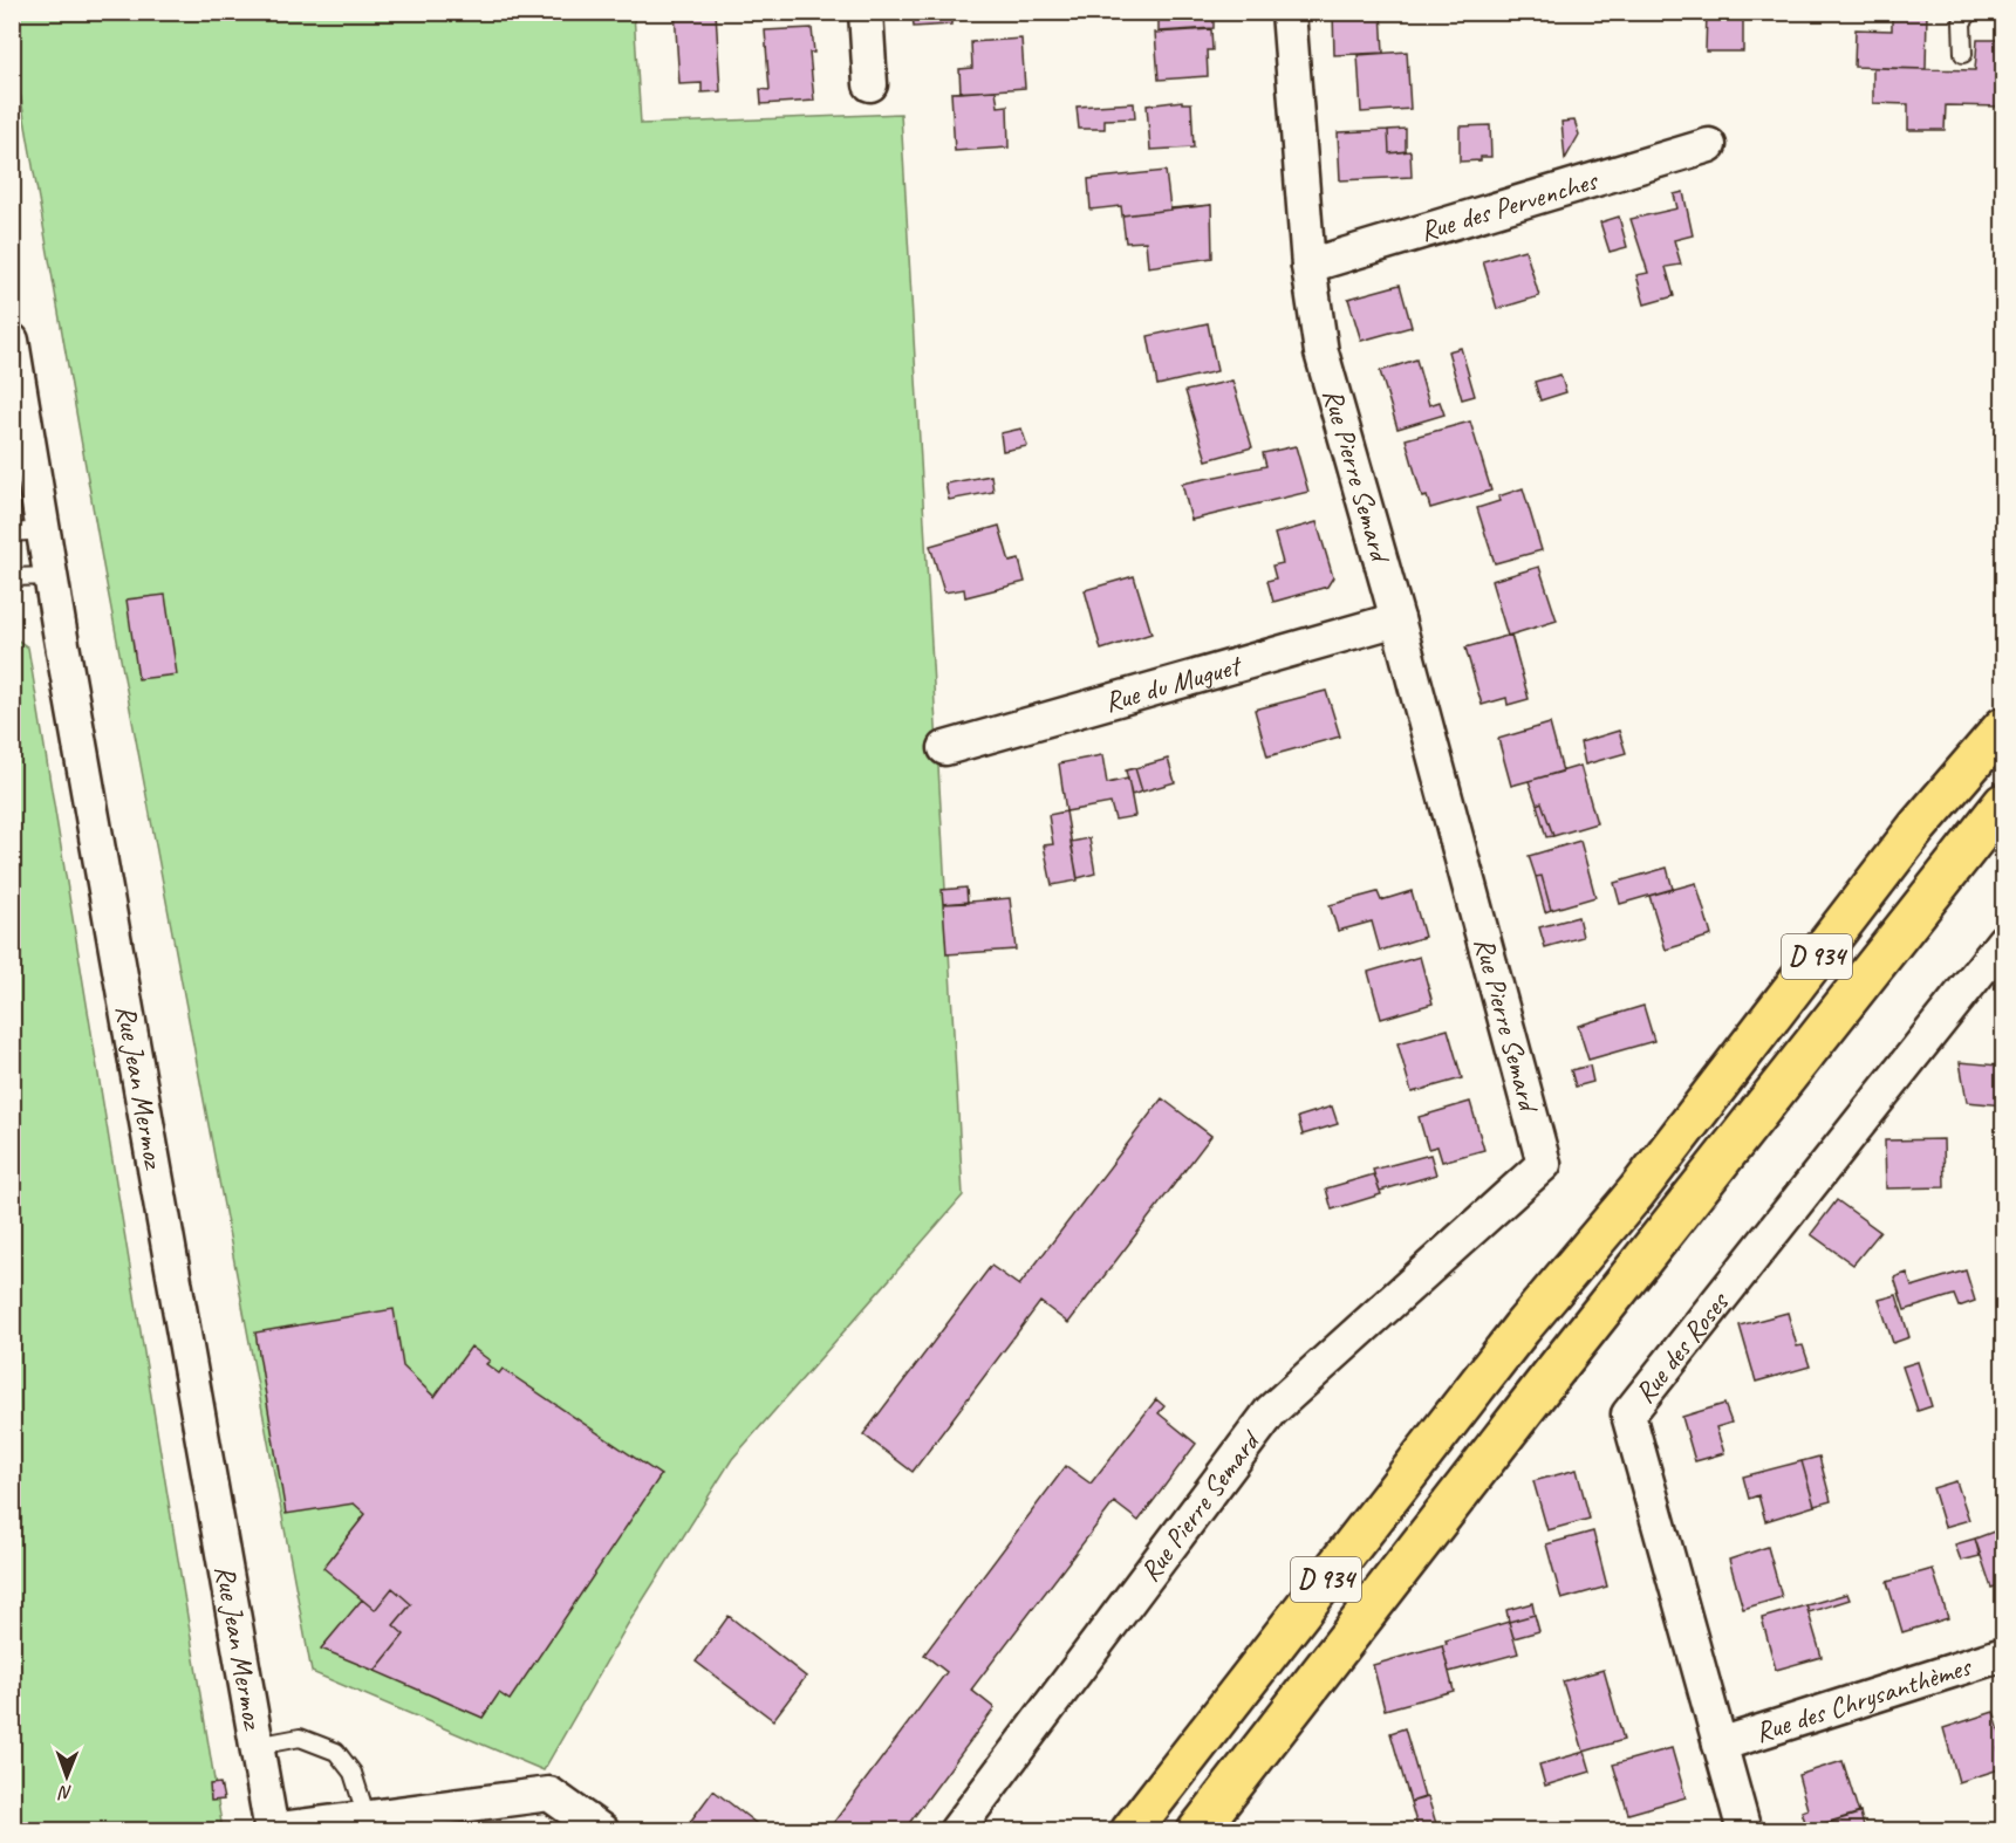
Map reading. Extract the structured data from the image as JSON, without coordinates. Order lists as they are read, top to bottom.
{
  "streets": {
    "highway": ["D 934"],
    "street": [
      "Rue des Pervenches",
      "Rue Pierre Semard",
      "Rue du Muguet",
      "Rue Jean Mermoz",
      "Rue des Roses",
      "Rue des Chrysanthèmes"
    ]
  },
  "crossings": [
    ["Rue des Pervenches", "Rue Pierre Semard"],
    ["Rue Pierre Semard", "Rue du Muguet"],
    ["Rue des Roses", "Rue des Chrysanthèmes"]
  ],
  "north": "bottom"
}
